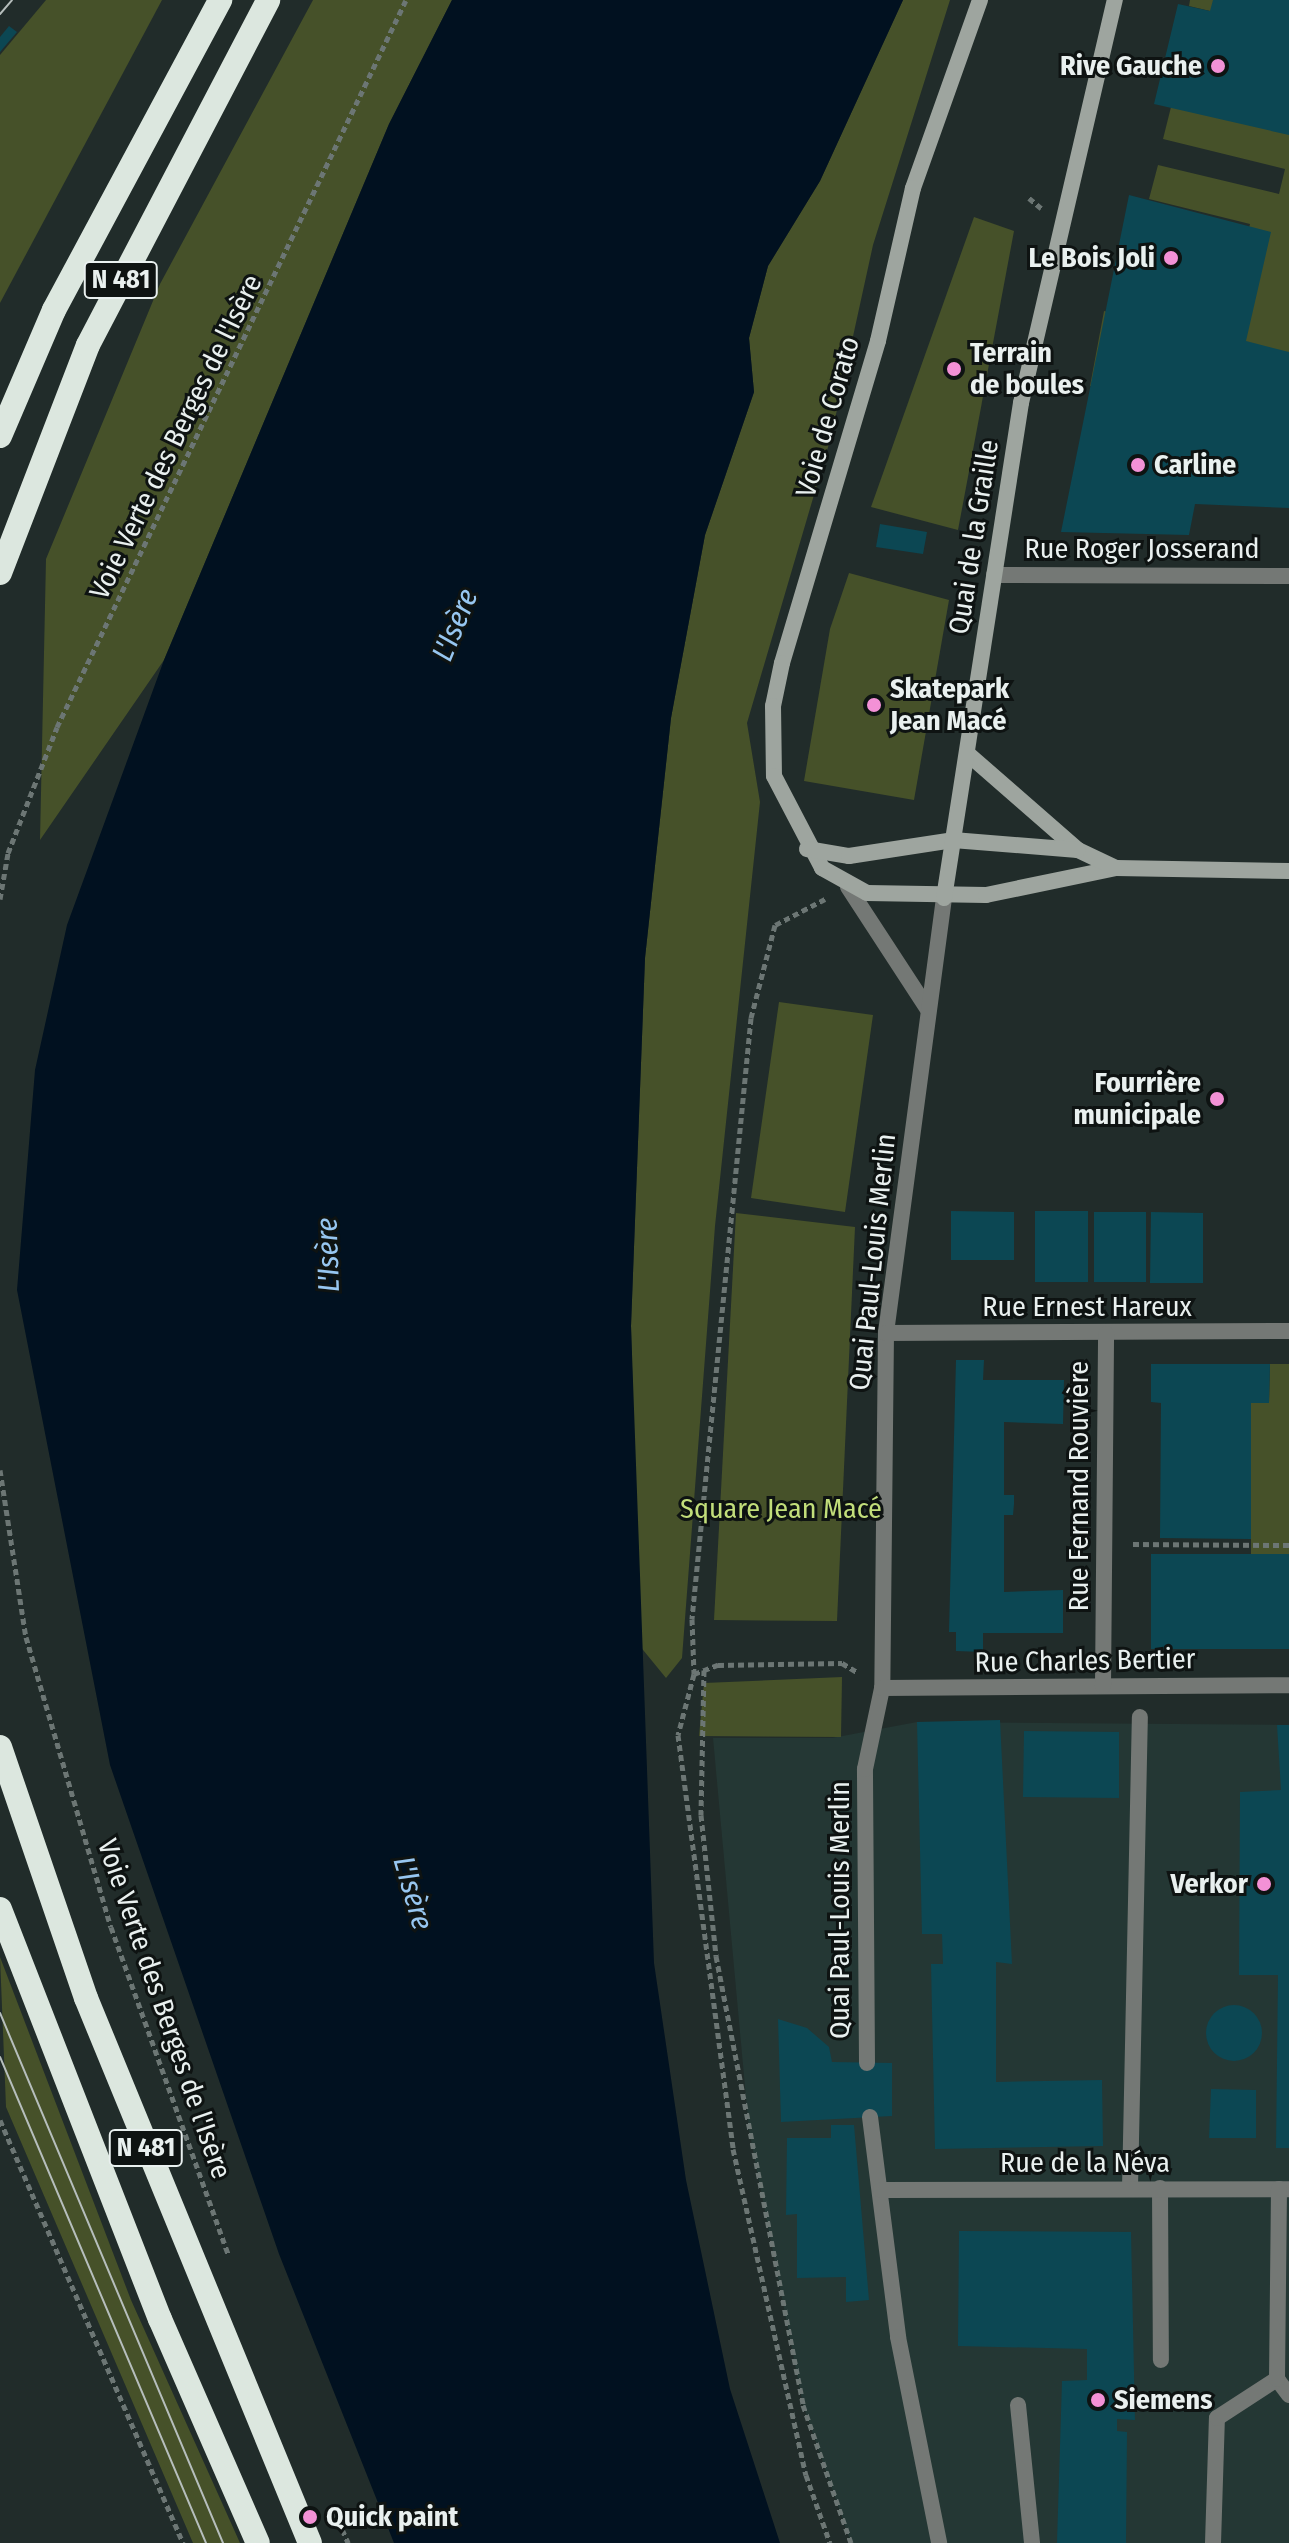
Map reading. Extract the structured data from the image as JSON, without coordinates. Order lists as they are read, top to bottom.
{
  "streets": {
    "highway": ["N 481"],
    "main road": ["Voie de Corato", "Quai de la Graille"],
    "street": [
      "Rue Roger Josserand",
      "Quai Paul-Louis Merlin",
      "Rue Ernest Hareux",
      "Rue Fernand Rouvière",
      "Rue Charles Bertier",
      "Rue de la Néva"
    ],
    "path": ["Voie Verte des Berges de l'Isère"]
  },
  "crossings": [
    ["Voie de Corato", "Quai Paul-Louis Merlin"],
    ["Quai de la Graille", "Rue Roger Josserand"],
    ["Quai de la Graille", "Quai Paul-Louis Merlin"],
    ["Quai Paul-Louis Merlin", "Rue Ernest Hareux"],
    ["Quai Paul-Louis Merlin", "Rue Charles Bertier"],
    ["Rue Ernest Hareux", "Rue Fernand Rouvière"],
    ["Rue Fernand Rouvière", "Rue Charles Bertier"]
  ],
  "water": ["L'Isère"],
  "parks": ["Square Jean Macé"],
  "places": [
    "Rive Gauche",
    "Le Bois Joli",
    "Terrain de boules",
    "Carline",
    "Skatepark Jean Macé",
    "Fourrière municipale",
    "Verkor",
    "Siemens",
    "Quick paint"
  ]
}
